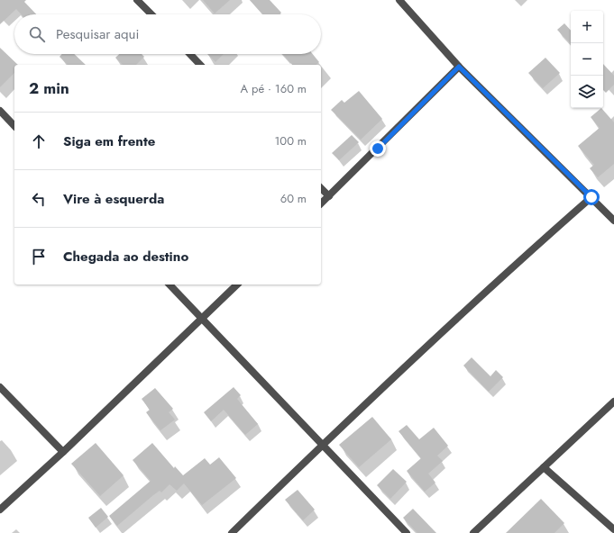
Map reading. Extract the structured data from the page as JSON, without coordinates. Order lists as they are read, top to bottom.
{
  "page": {
    "map_buttons": ["+", "−"],
    "search": "Pesquisar aqui",
    "heading": ["2 min", "A pé · 160 m"],
    "list": [
      ["Siga em frente", "100 m"],
      ["Vire à esquerda", "60 m"],
      "Chegada ao destino"
    ]
  }
}
